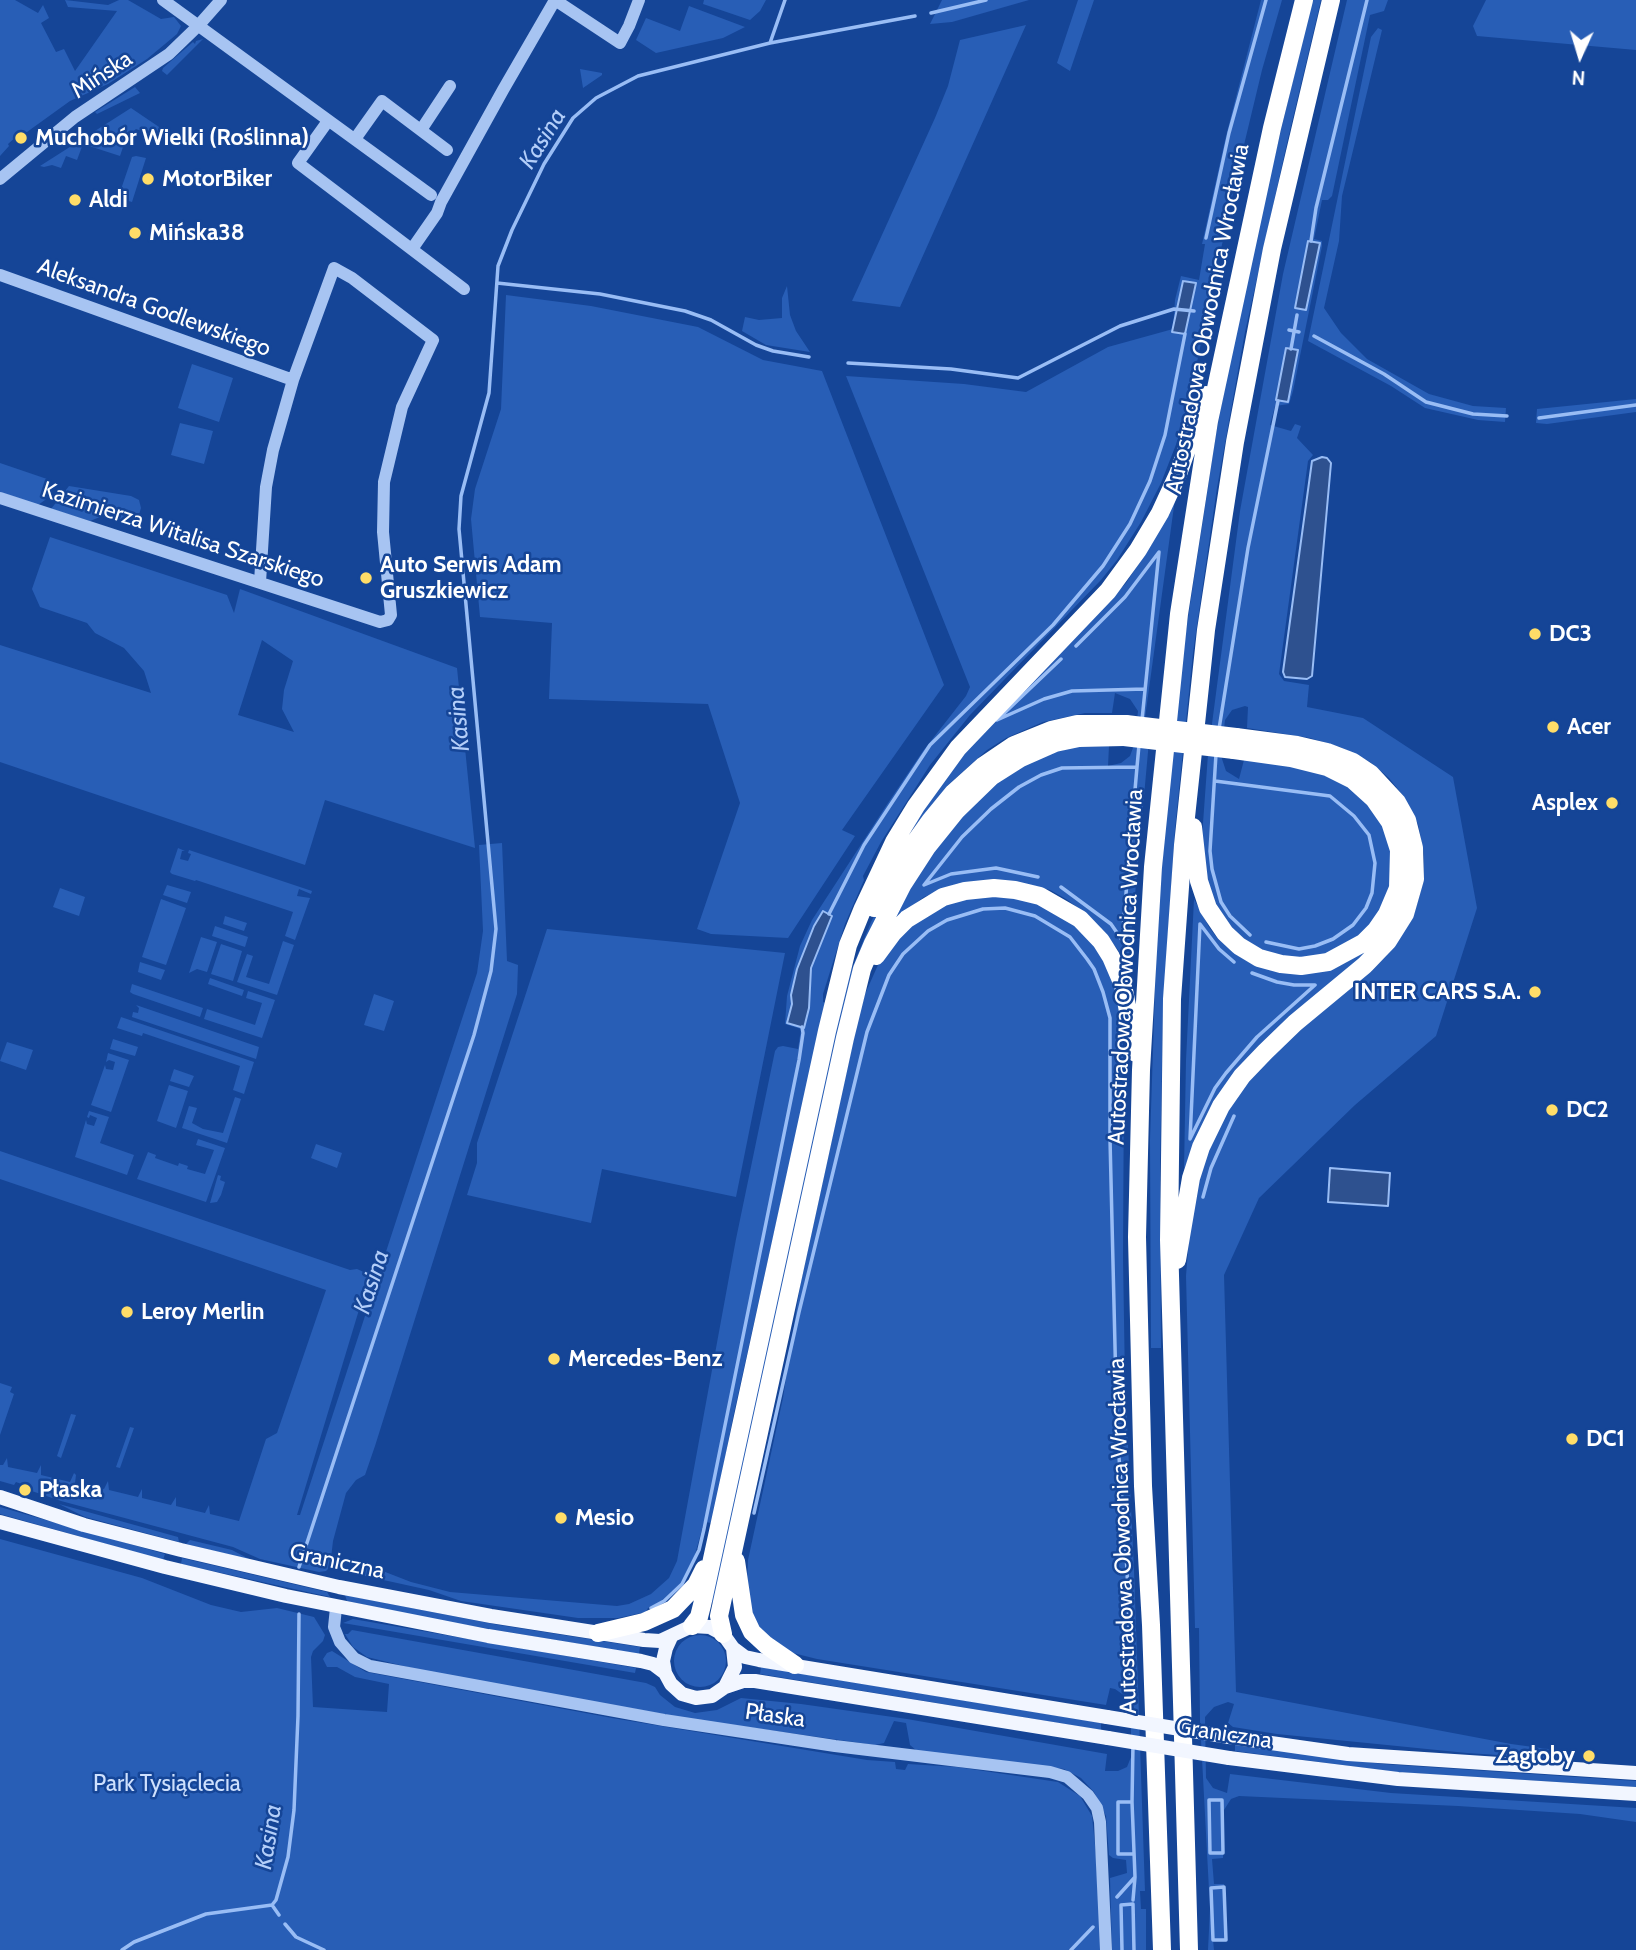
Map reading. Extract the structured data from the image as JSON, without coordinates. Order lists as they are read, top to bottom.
{
  "streets": {
    "highway": ["Autostradowa Obwodnica Wrocławia"],
    "main road": ["Graniczna"],
    "street": [
      "Mińska",
      "Aleksandra Godlewskiego",
      "Kazimierza Witalisa Szarskiego",
      "Płaska"
    ]
  },
  "crossings": [
    ["Aleksandra Godlewskiego", "Kazimierza Witalisa Szarskiego"],
    ["Graniczna", "Płaska"]
  ],
  "water": ["Kasina"],
  "parks": ["Park Tysiąclecia"],
  "places": [
    "Muchobór Wielki (Roślinna)",
    "MotorBiker",
    "Aldi",
    "Mińska38",
    "Auto Serwis Adam Gruszkiewicz",
    "DC3",
    "Acer",
    "Asplex",
    "INTER CARS S.A.",
    "DC2",
    "Leroy Merlin",
    "Mercedes-Benz",
    "DC1",
    "Płaska",
    "Mesio",
    "Zagłoby"
  ],
  "north": "bottom"
}
